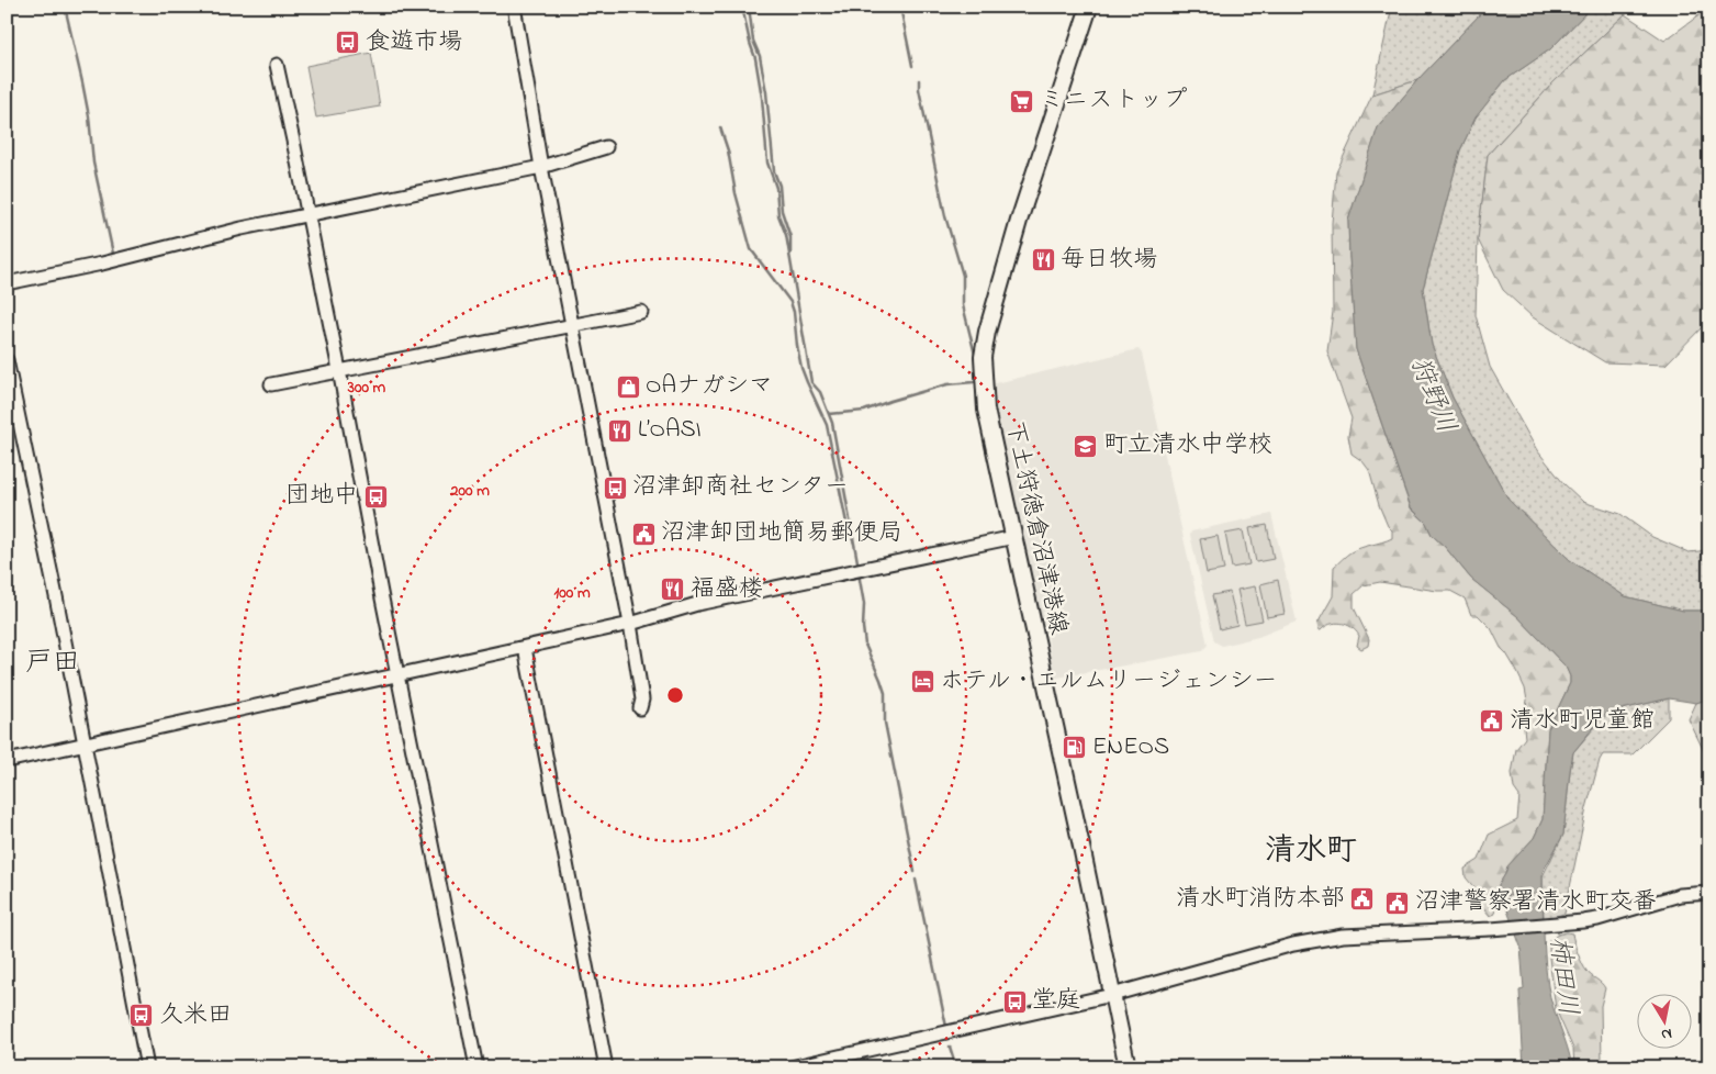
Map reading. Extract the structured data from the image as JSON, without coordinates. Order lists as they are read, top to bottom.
{
  "streets": {
    "main road": ["下土狩徳倉沼津港線"]
  },
  "districts": ["戸田", "清水町"],
  "water": ["狩野川", "柿田川"],
  "places": {
    "bus stop": [
      "食遊市場",
      "沼津卸商社センター",
      "団地中",
      "堂庭",
      "久米田"
    ],
    "supermarket": ["ミニストップ"],
    "restaurant": ["毎日牧場", "L’OASI", "福盛楼"],
    "shop": ["OAナガシマ"],
    "school or university": ["町立清水中学校"],
    "public building": [
      "沼津卸団地簡易郵便局",
      "清水町児童館",
      "清水町消防本部",
      "沼津警察署清水町交番"
    ],
    "hotel": ["ホテル・エルムリージェンシー"],
    "fuel station": ["ENEOS"]
  },
  "north": "bottom",
  "rings": ["300 m", "200 m", "100 m"]
}
